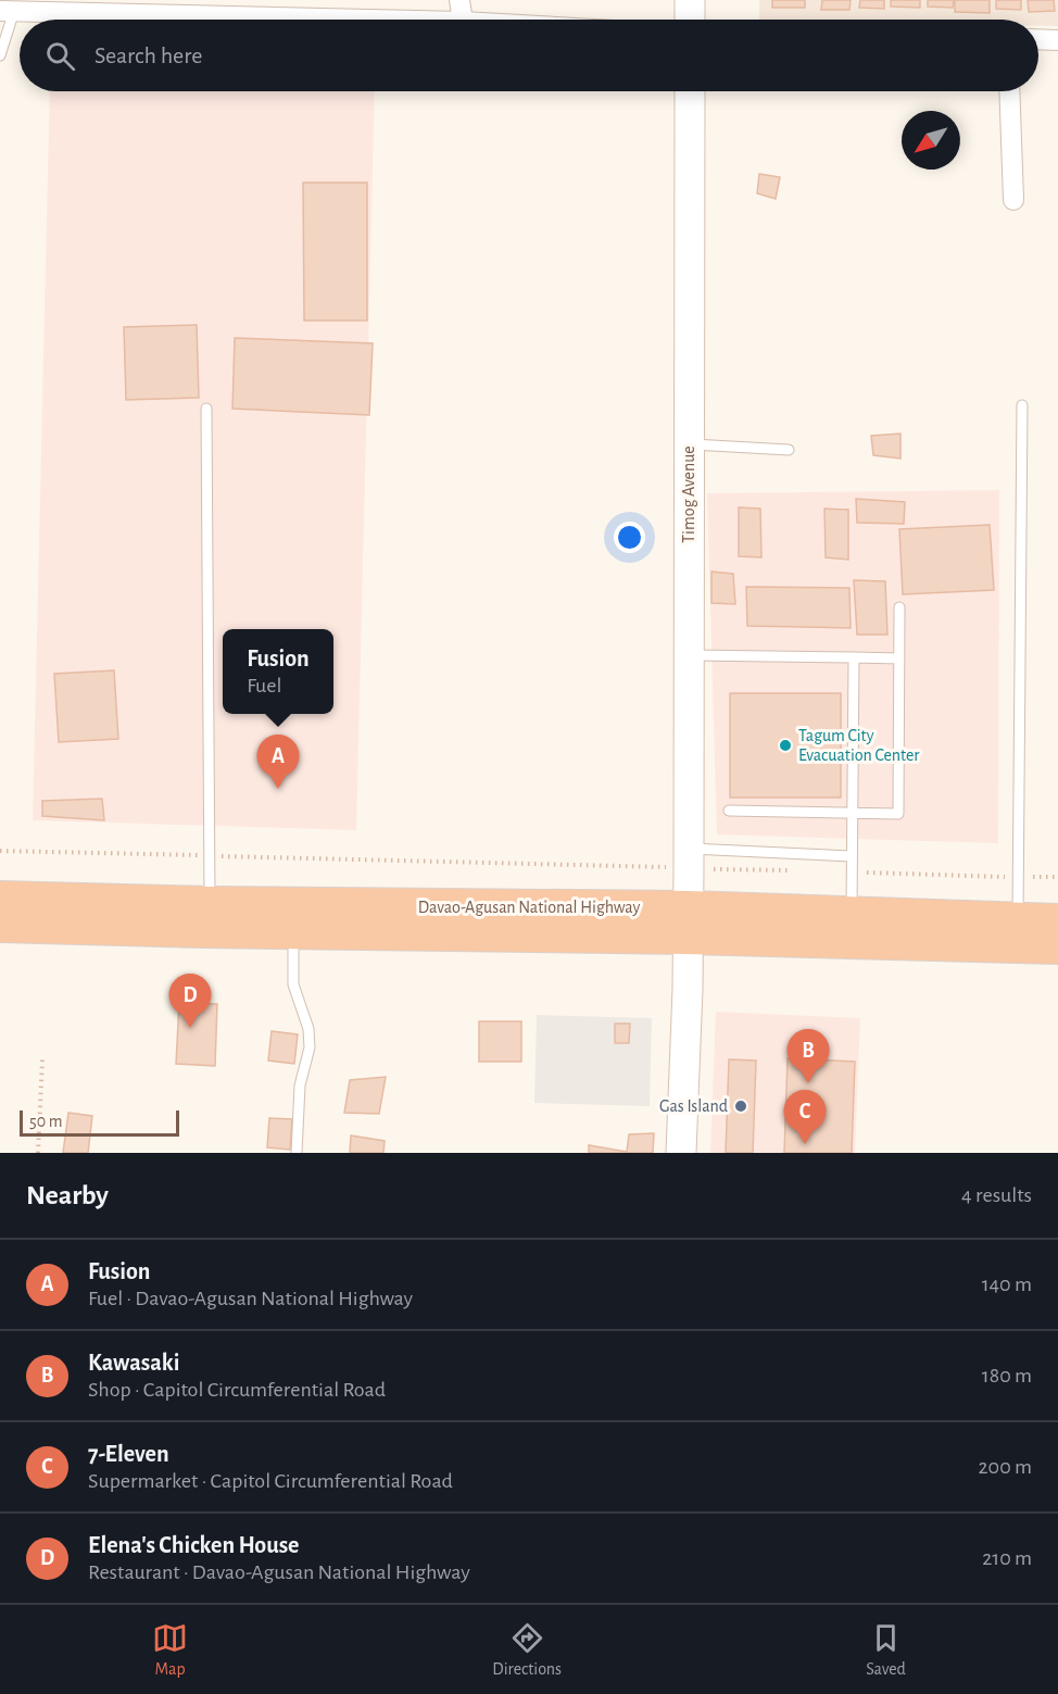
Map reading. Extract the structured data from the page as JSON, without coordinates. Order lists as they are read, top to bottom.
{
  "streets": {
    "highway": ["Davao-Agusan National Highway"],
    "main road": ["Timog Avenue"]
  },
  "crossings": [
    ["Timog Avenue", "Davao-Agusan National Highway"]
  ],
  "places": ["Tagum City Evacuation Center", "Gas Island"],
  "scale_bar": "50 m",
  "north": "bottom left",
  "page": {
    "search": "Search here",
    "popup": ["Fusion", "Fuel"],
    "pins": [
      "A",
      "D",
      "B",
      "C"
    ],
    "scale": "50 m",
    "heading": ["Nearby", "4 results"],
    "list": [
      {
        "mark": "A",
        "name": "Fusion",
        "note": "Fuel · Davao-Agusan National Highway",
        "value": "140 m"
      },
      {
        "mark": "B",
        "name": "Kawasaki",
        "note": "Shop · Capitol Circumferential Road",
        "value": "180 m"
      },
      {
        "mark": "C",
        "name": "7-Eleven",
        "note": "Supermarket · Capitol Circumferential Road",
        "value": "200 m"
      },
      {
        "mark": "D",
        "name": "Elena's Chicken House",
        "note": "Restaurant · Davao-Agusan National Highway",
        "value": "210 m"
      }
    ],
    "nav": ["Map", "Directions", "Saved"]
  }
}
